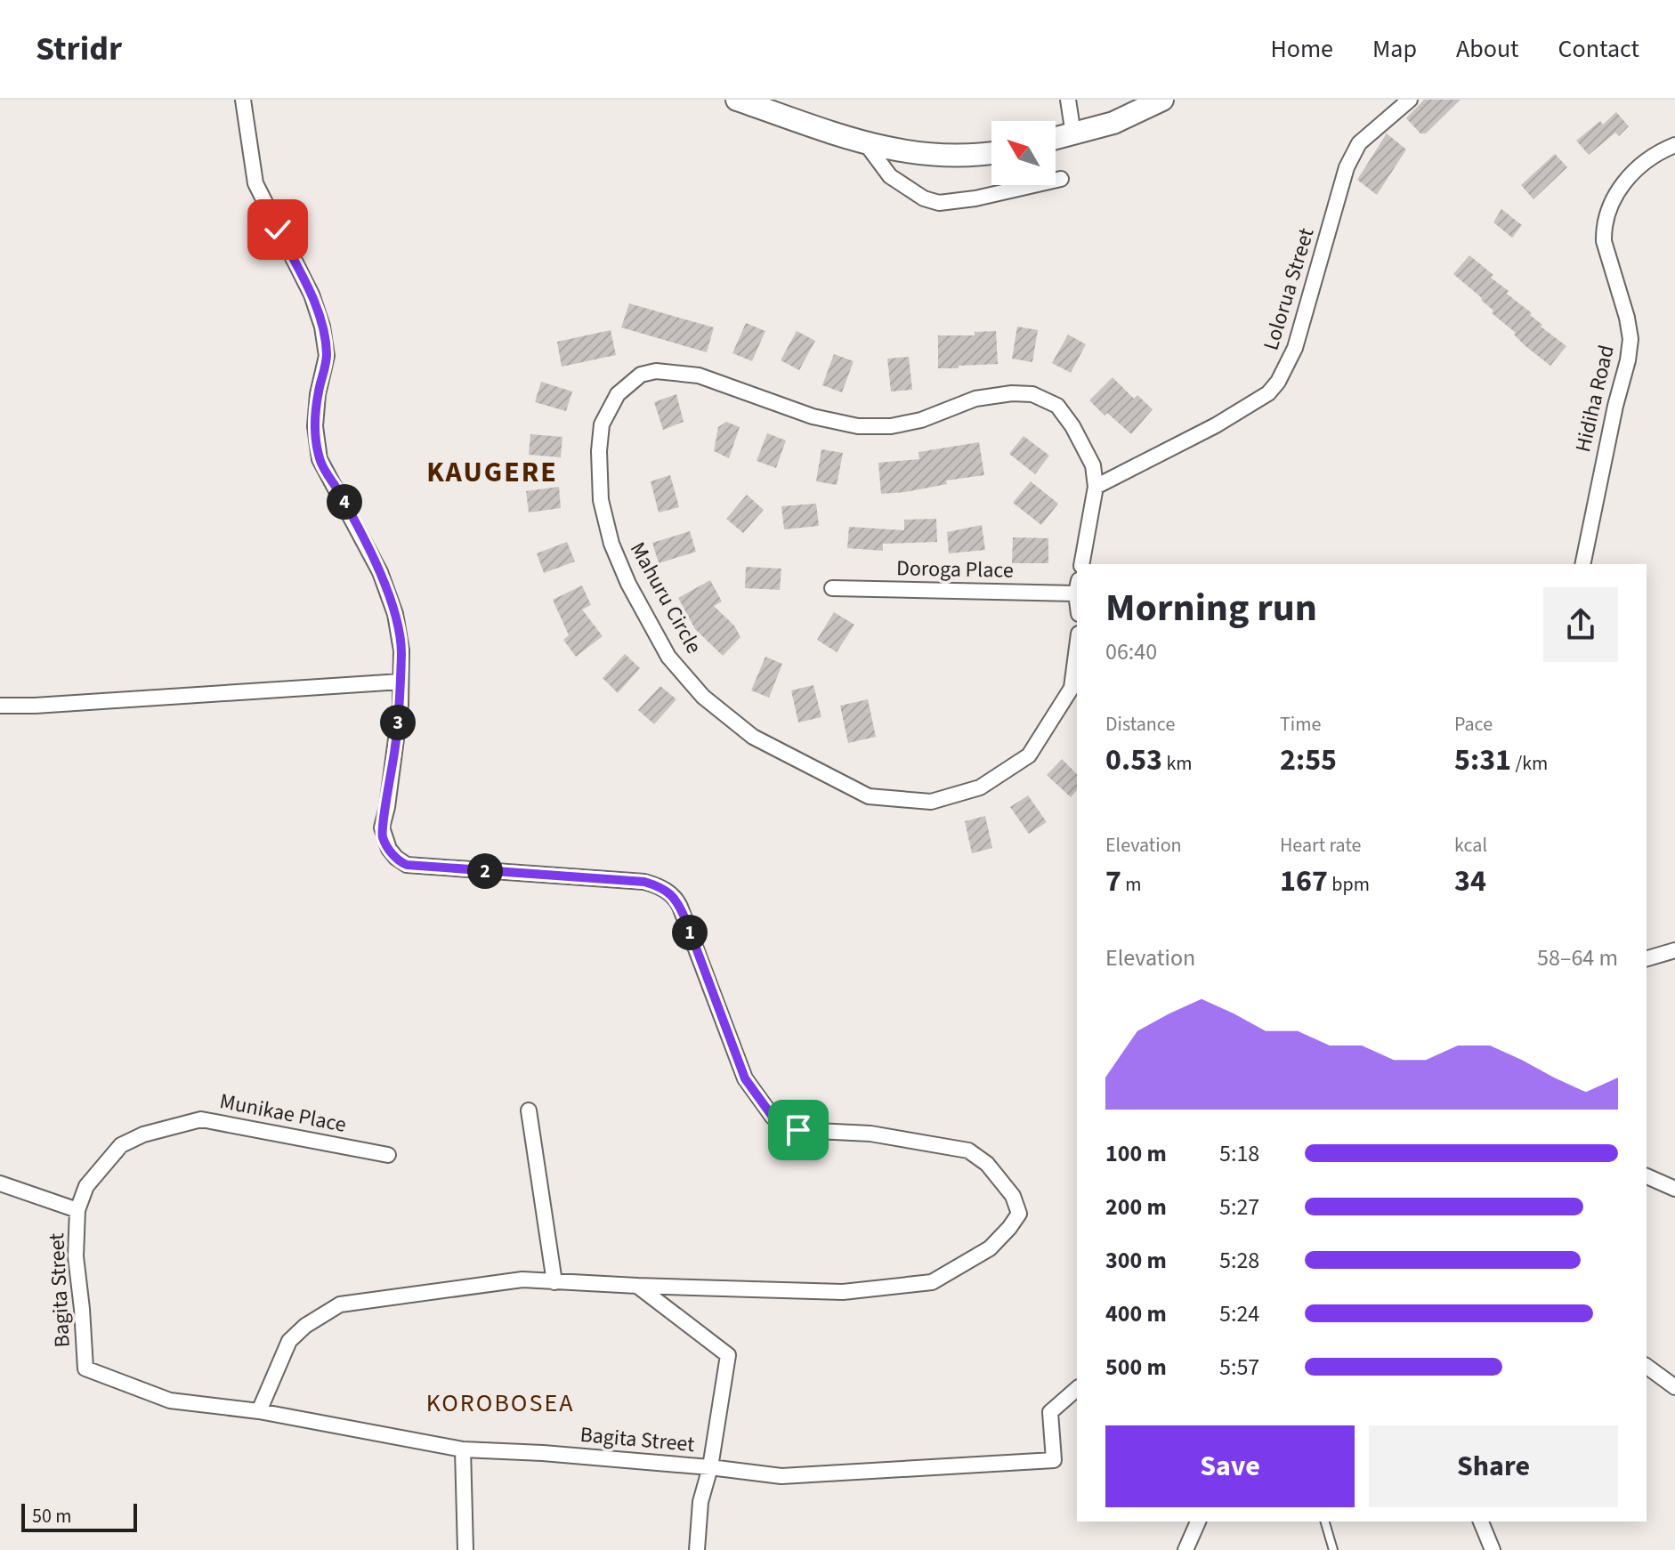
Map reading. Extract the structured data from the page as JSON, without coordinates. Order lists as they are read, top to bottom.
{
  "streets": {
    "street": [
      "Lolorua Street",
      "Hidiha Road",
      "Doroga Place",
      "Mahuru Circle",
      "Munikae Place",
      "Bagita Street"
    ]
  },
  "crossings": [
    ["Lolorua Street", "Mahuru Circle"],
    ["Munikae Place", "Bagita Street"]
  ],
  "districts": ["KAUGERE", "KOROBOSEA"],
  "scale_bar": "50 m",
  "north": "top left",
  "page": {
    "header": "Stridr",
    "nav": [
      "Home",
      "Map",
      "About",
      "Contact"
    ],
    "pins": [
      "4",
      "3",
      "2",
      "1"
    ],
    "heading": ["Morning run", "06:40"],
    "stats": [
      ["Distance", "0.53 km"],
      ["Time", "2:55"],
      ["Pace", "5:31 /km"],
      ["Elevation", "7 m"],
      ["Heart rate", "167 bpm"],
      ["kcal", "34"]
    ],
    "chart": ["Elevation", "58–64 m"],
    "list": [
      {
        "name": "100 m",
        "note": "5:18"
      },
      {
        "name": "200 m",
        "note": "5:27"
      },
      {
        "name": "300 m",
        "note": "5:28"
      },
      {
        "name": "400 m",
        "note": "5:24"
      },
      {
        "name": "500 m",
        "note": "5:57"
      }
    ],
    "buttons": ["Save", "Share"],
    "scale": "50 m"
  }
}
